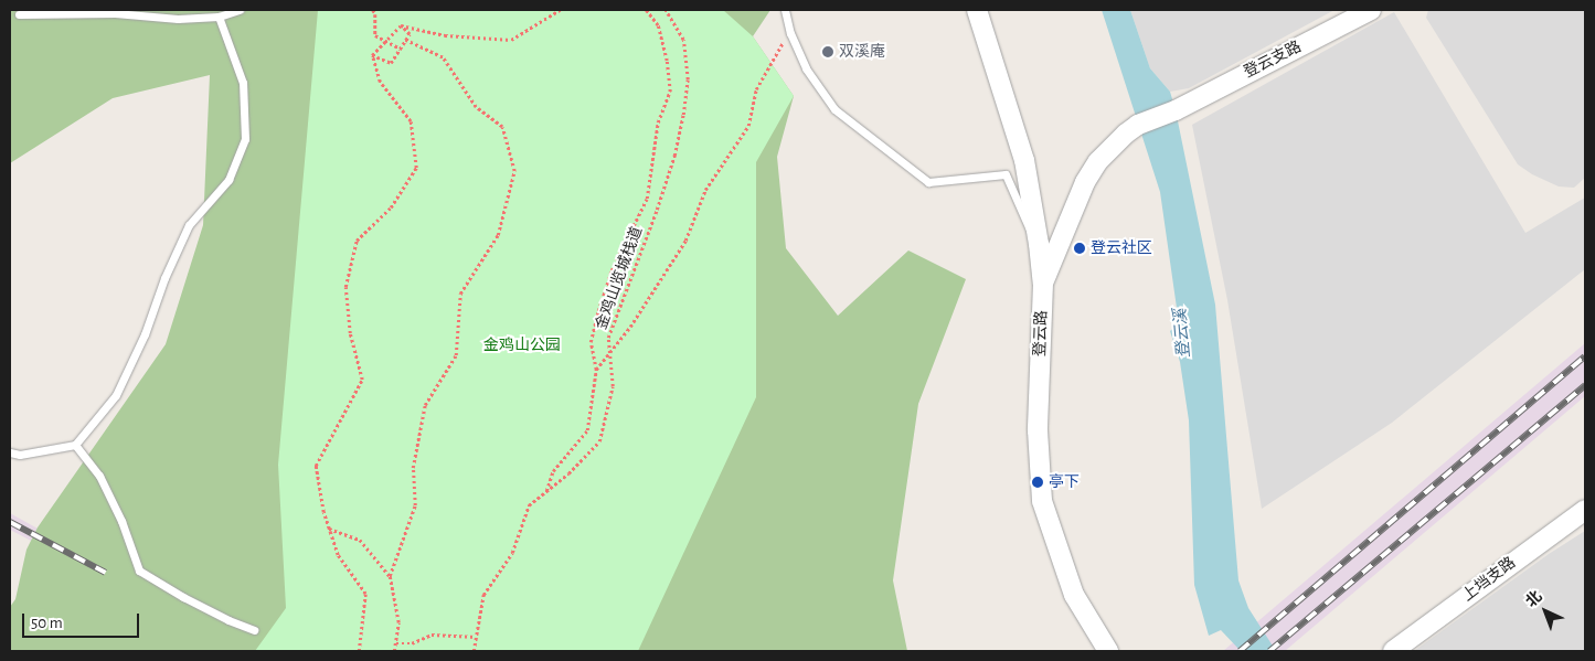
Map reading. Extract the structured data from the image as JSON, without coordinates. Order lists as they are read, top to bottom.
{
  "streets": {
    "street": ["登云支路", "登云路", "上垱支路"],
    "path": ["金鸡山览城栈道"]
  },
  "crossings": [
    ["登云支路", "登云路"]
  ],
  "water": ["登云溪"],
  "parks": ["金鸡山公园"],
  "places": ["双溪庵", "登云社区", "亭下"],
  "scale_bar": "50 m",
  "north": "top left"
}
